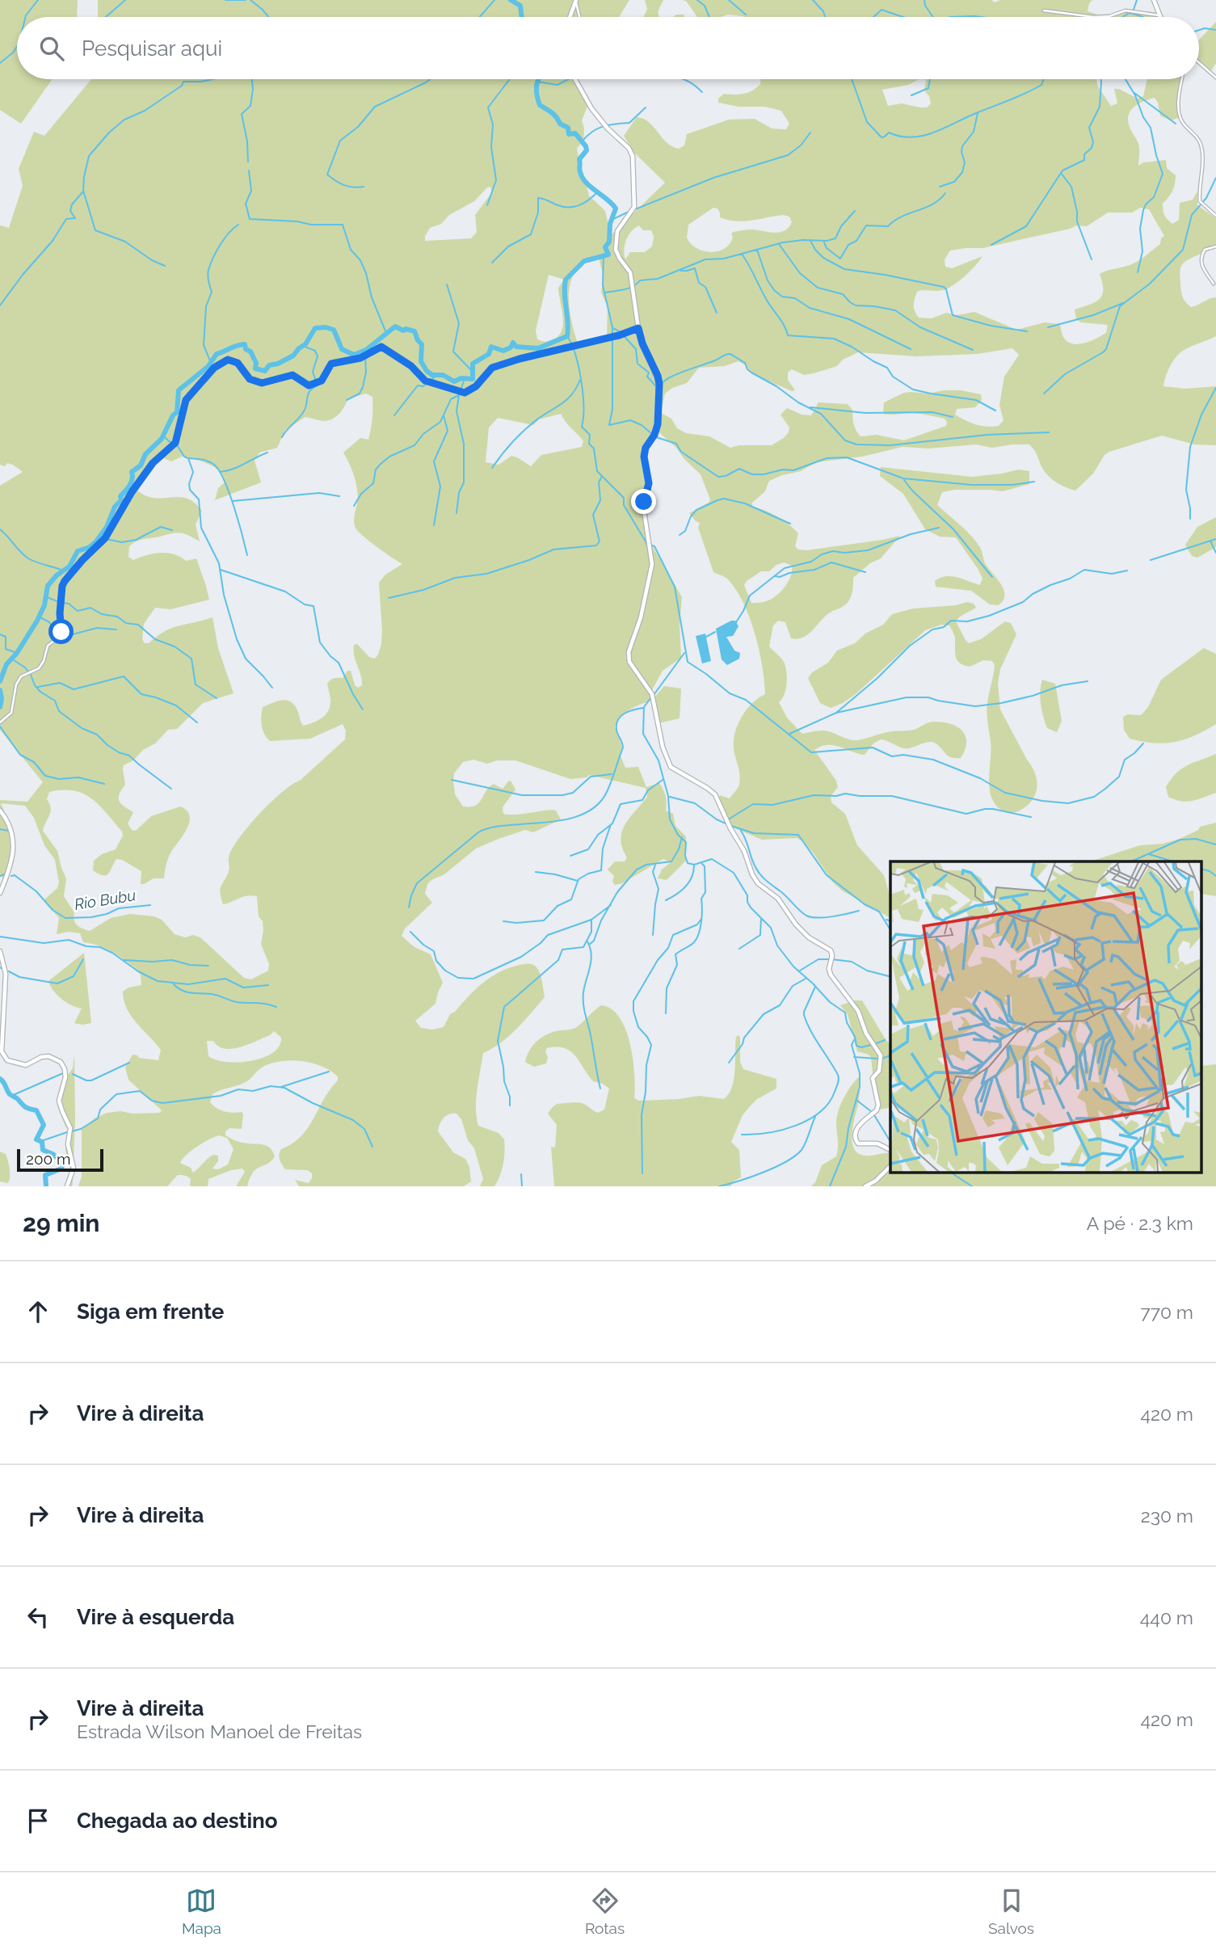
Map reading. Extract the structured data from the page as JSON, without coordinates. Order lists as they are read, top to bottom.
{
  "water": ["Rio Bubu"],
  "scale_bar": "200 m",
  "page": {
    "search": "Pesquisar aqui",
    "scale": "200 m",
    "heading": ["29 min", "A pé · 2.3 km"],
    "list": [
      ["Siga em frente", "770 m"],
      ["Vire à direita", "420 m"],
      ["Vire à direita", "230 m"],
      ["Vire à esquerda", "440 m"],
      ["Vire à direita", "Estrada Wilson Manoel de Freitas", "420 m"],
      "Chegada ao destino"
    ],
    "nav": ["Mapa", "Rotas", "Salvos"]
  }
}
